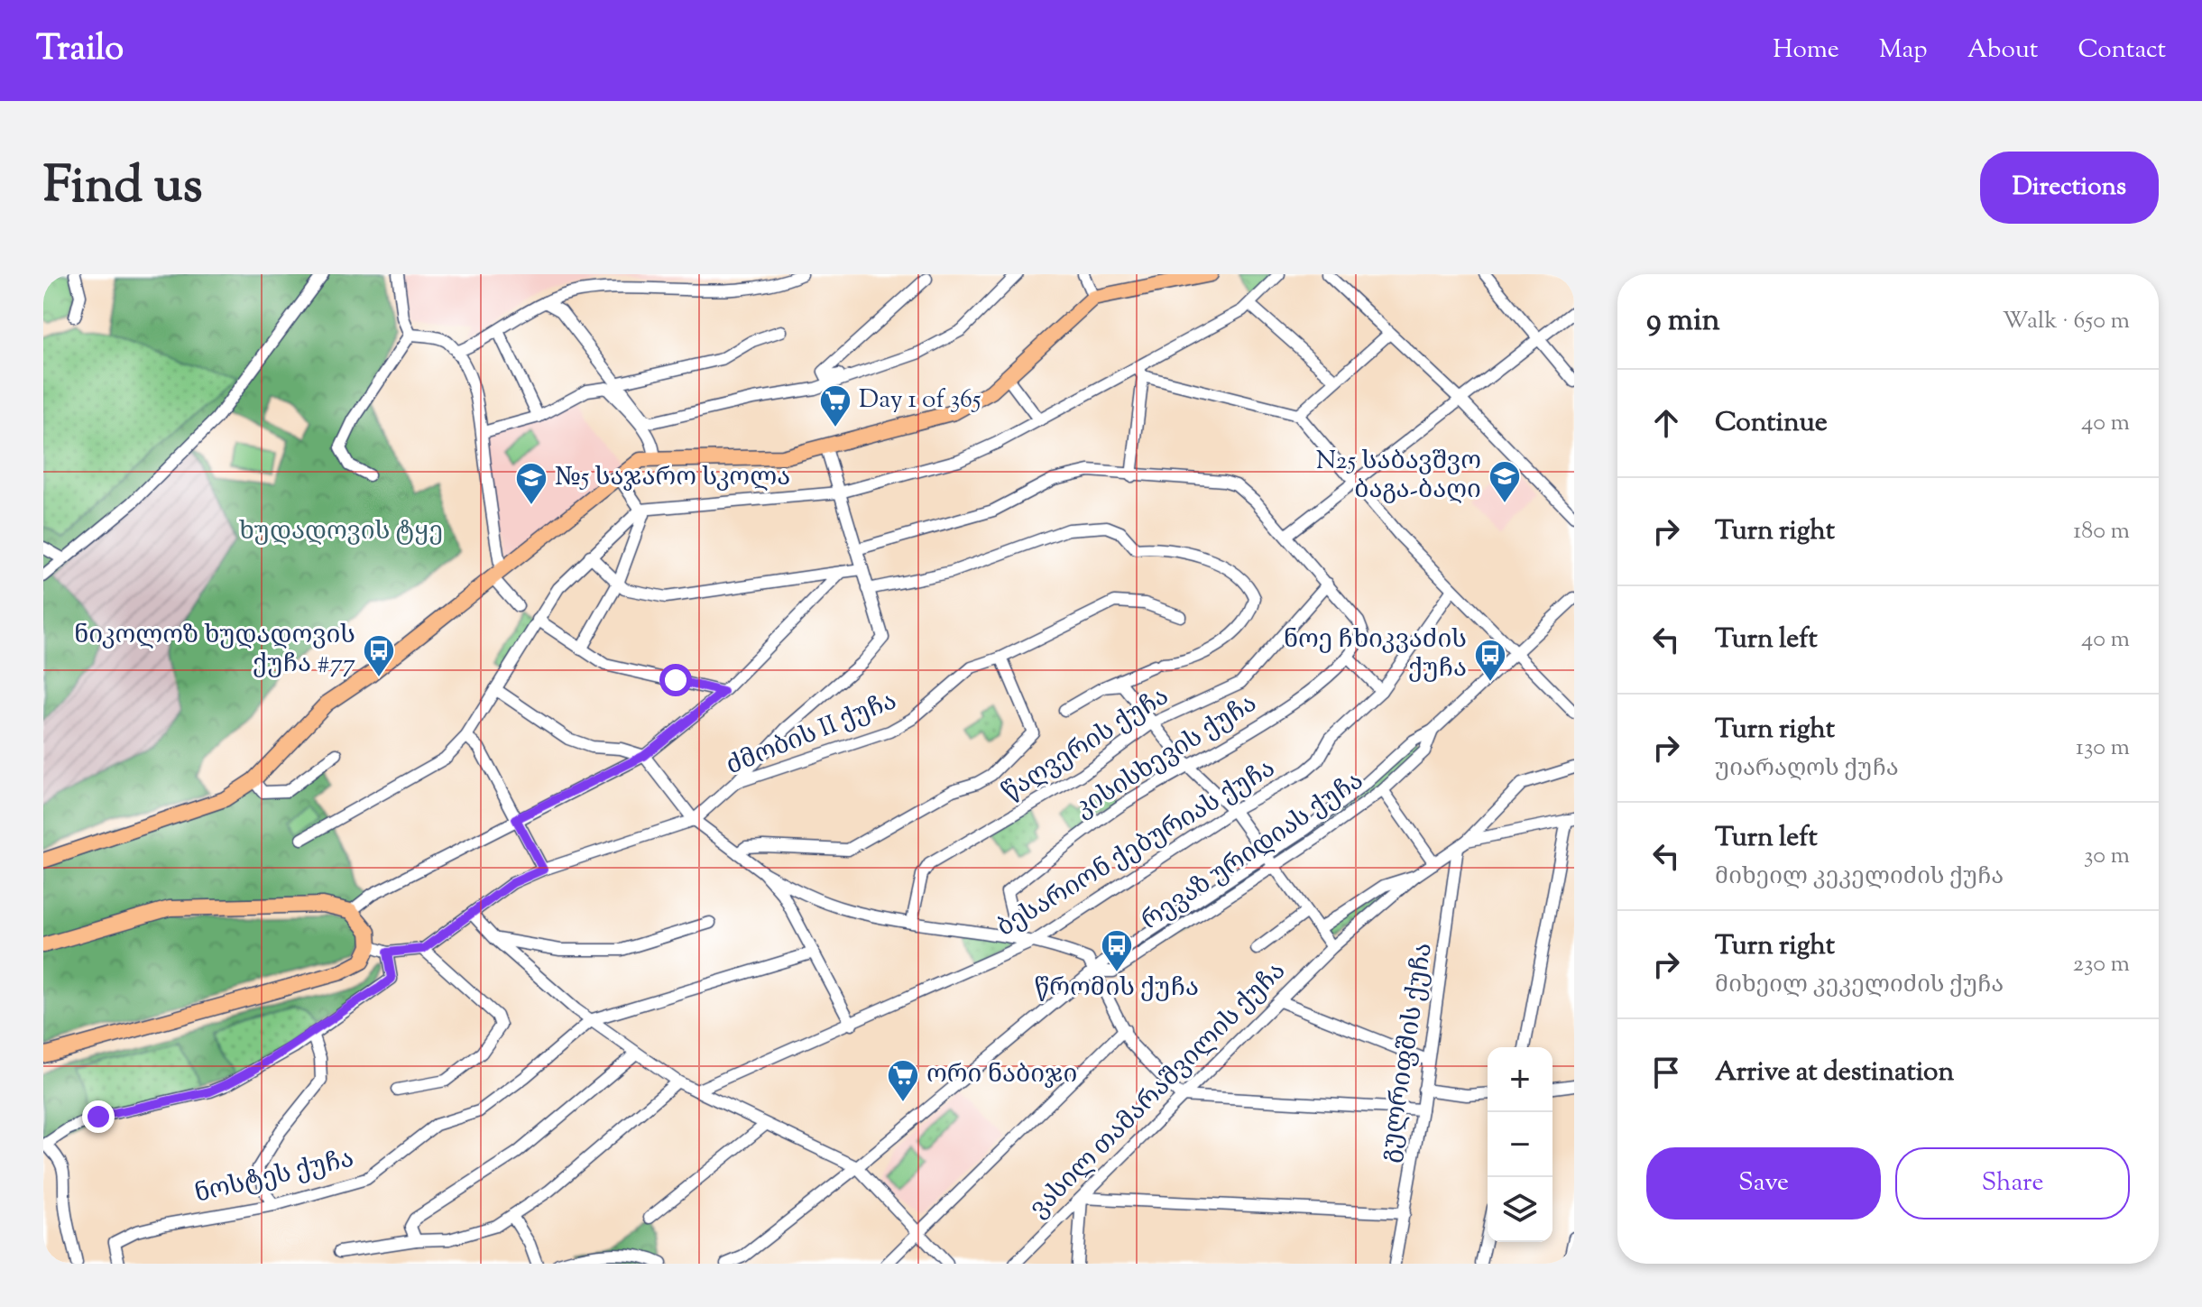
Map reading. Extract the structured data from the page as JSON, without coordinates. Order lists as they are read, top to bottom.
{
  "streets": {
    "street": [
      "ძმობის II ქუჩა",
      "წაღვერის ქუჩა",
      "კისისხევის ქუჩა",
      "ბესარიონ ქებურიას ქუჩა",
      "რევაზ ურიდიას ქუჩა",
      "გულრიფშის ქუჩა",
      "ვასილ თამარაშვილის ქუჩა",
      "ნოსტეს ქუჩა"
    ]
  },
  "parks": ["ხუდადოვის ტყე"],
  "places": {
    "supermarket": ["Day 1 of 365", "ორი ნაბიჯი"],
    "school or university": ["N25 საბავშვო ბაგა-ბაღი", "№5 საჯარო სკოლა"],
    "bus stop": ["ნიკოლოზ ხუდადოვის ქუჩა #77", "ნოე ჩხიკვაძის ქუჩა", "წრომის ქუჩა"]
  },
  "page": {
    "header": "Trailo",
    "nav": [
      "Home",
      "Map",
      "About",
      "Contact"
    ],
    "title": "Find us",
    "buttons": [
      "Directions",
      ["Save", "Share"]
    ],
    "heading": ["9 min", "Walk · 650 m"],
    "list": [
      ["Continue", "40 m"],
      ["Turn right", "180 m"],
      ["Turn left", "40 m"],
      ["Turn right", "უიარაღოს ქუჩა", "130 m"],
      ["Turn left", "მიხეილ კეკელიძის ქუჩა", "30 m"],
      ["Turn right", "მიხეილ კეკელიძის ქუჩა", "230 m"],
      "Arrive at destination"
    ],
    "map_buttons": ["+", "−"]
  }
}
